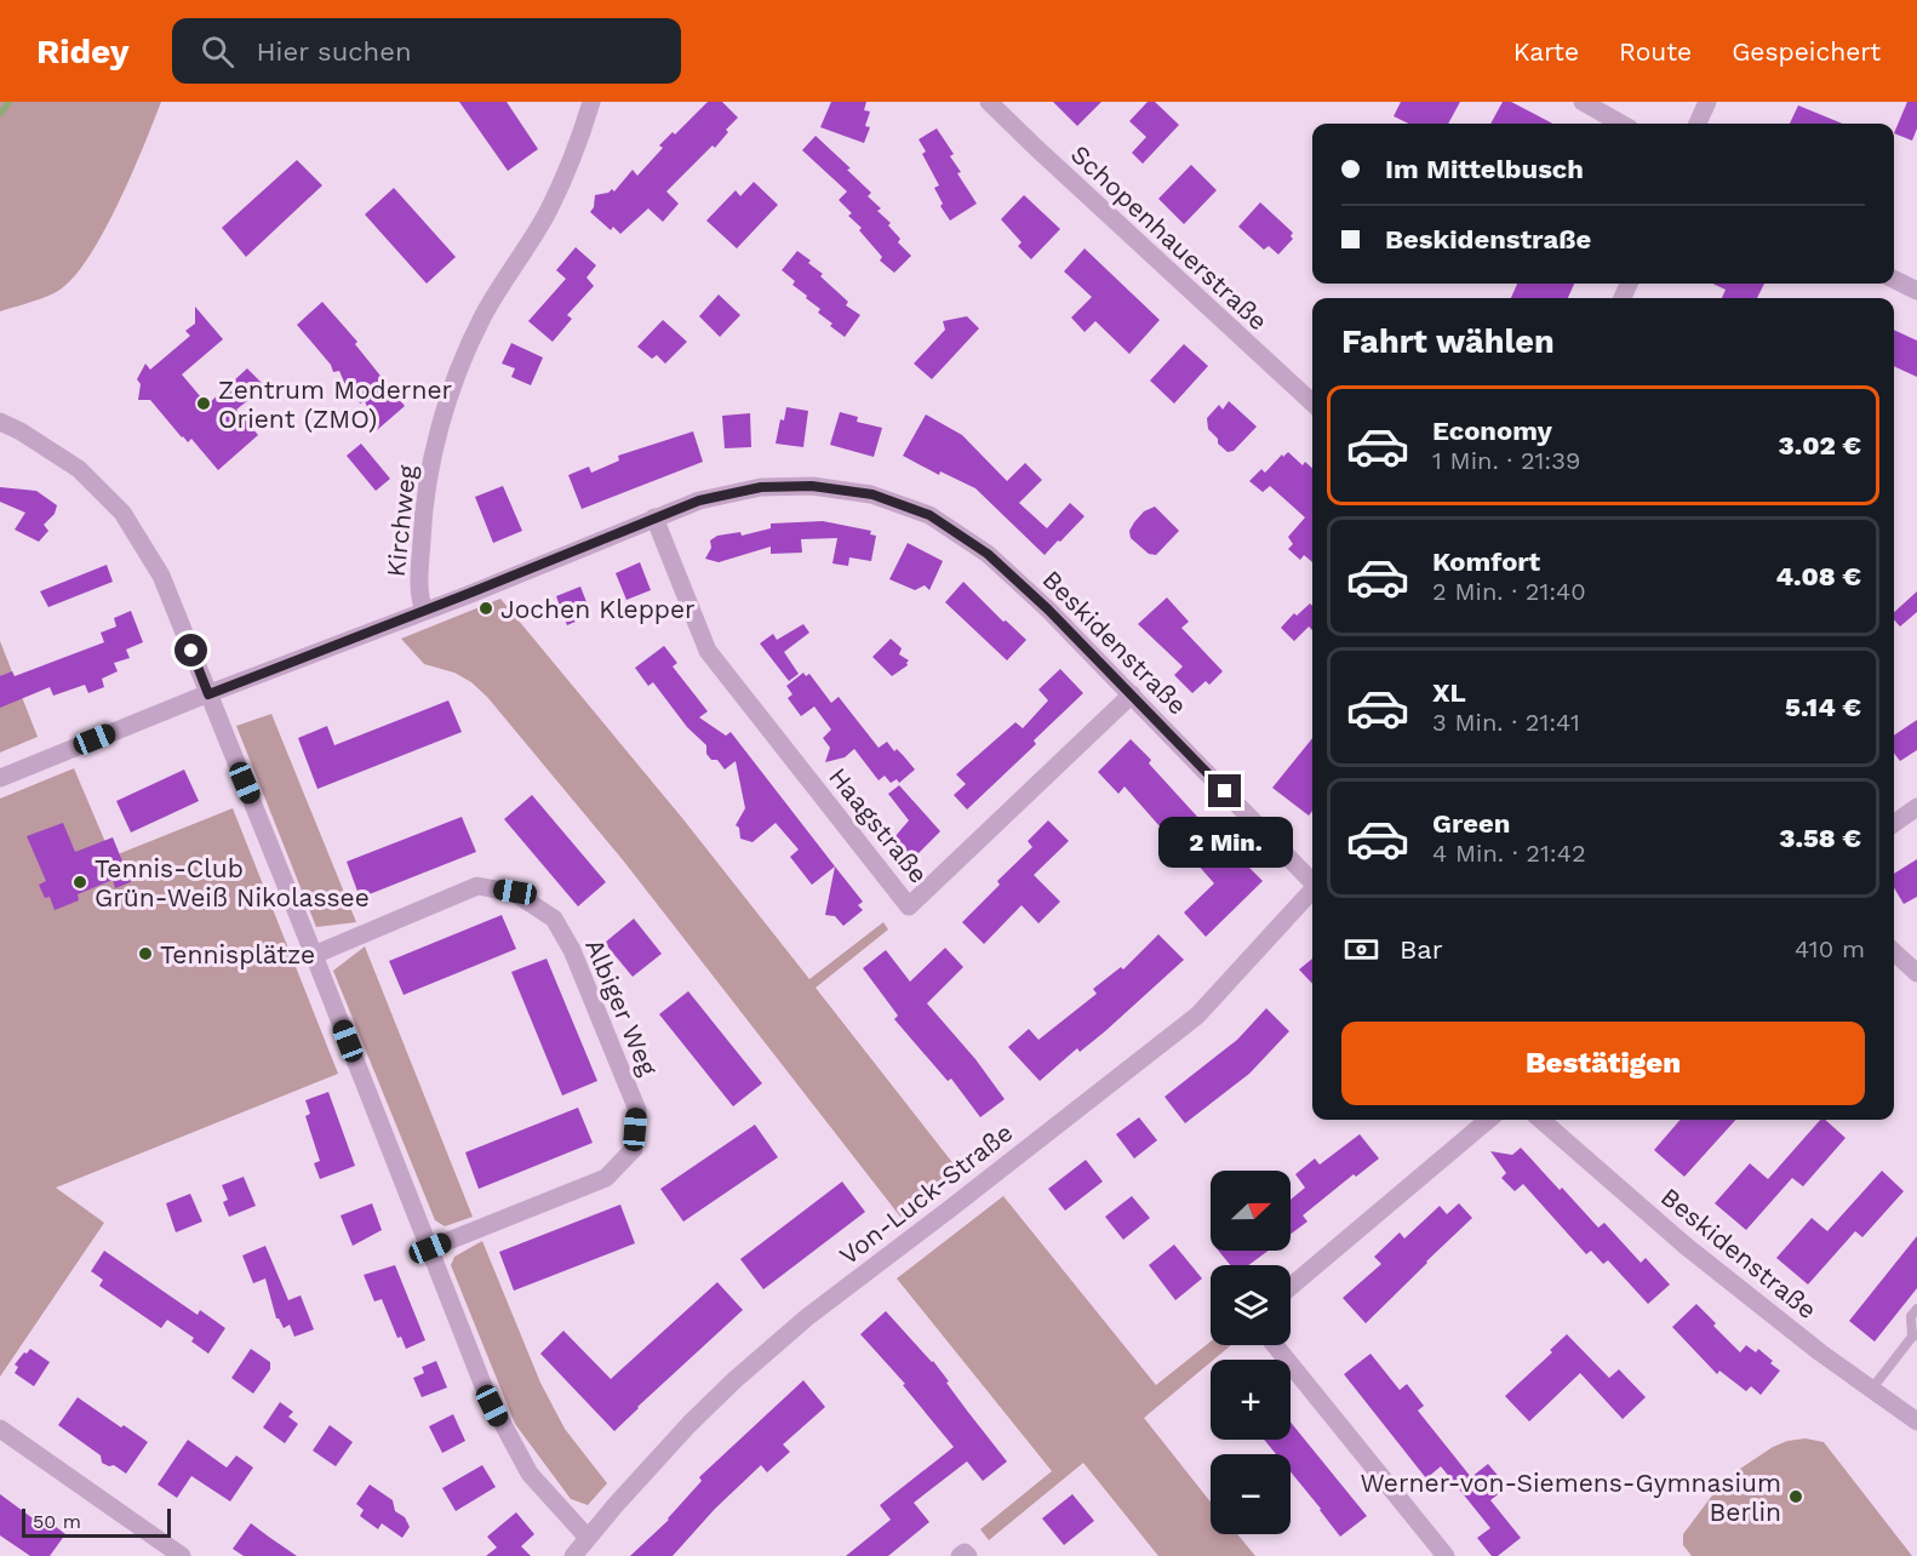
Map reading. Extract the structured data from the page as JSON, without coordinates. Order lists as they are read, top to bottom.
{
  "streets": {
    "street": [
      "Schopenhauerstraße",
      "Kirchweg",
      "Beskidenstraße",
      "Haagstraße",
      "Albiger Weg",
      "Von-Luck-Straße"
    ]
  },
  "crossings": [
    ["Kirchweg", "Beskidenstraße"],
    ["Beskidenstraße", "Haagstraße"]
  ],
  "places": [
    "Zentrum Moderner Orient (ZMO)",
    "Jochen Klepper",
    "Tennis-Club Grün-Weiß Nikolassee",
    "Tennisplätze",
    "Werner-von-Siemens-Gymnasium Berlin"
  ],
  "scale_bar": "50 m",
  "north": "right",
  "page": {
    "header": "Ridey",
    "search": "Hier suchen",
    "nav": ["Karte", "Route", "Gespeichert"],
    "banner": ["Im Mittelbusch", "Beskidenstraße"],
    "heading": "Fahrt wählen",
    "list": [
      {
        "name": "Economy",
        "note": "1 Min. · 21:39",
        "value": "3.02 €"
      },
      {
        "name": "Komfort",
        "note": "2 Min. · 21:40",
        "value": "4.08 €"
      },
      {
        "name": "XL",
        "note": "3 Min. · 21:41",
        "value": "5.14 €"
      },
      {
        "name": "Green",
        "note": "4 Min. · 21:42",
        "value": "3.58 €"
      }
    ],
    "bubble": "2 Min.",
    "pay": ["Bar", "410 m"],
    "buttons": "Bestätigen",
    "map_buttons": ["+", "−"],
    "scale": "50 m"
  }
}
